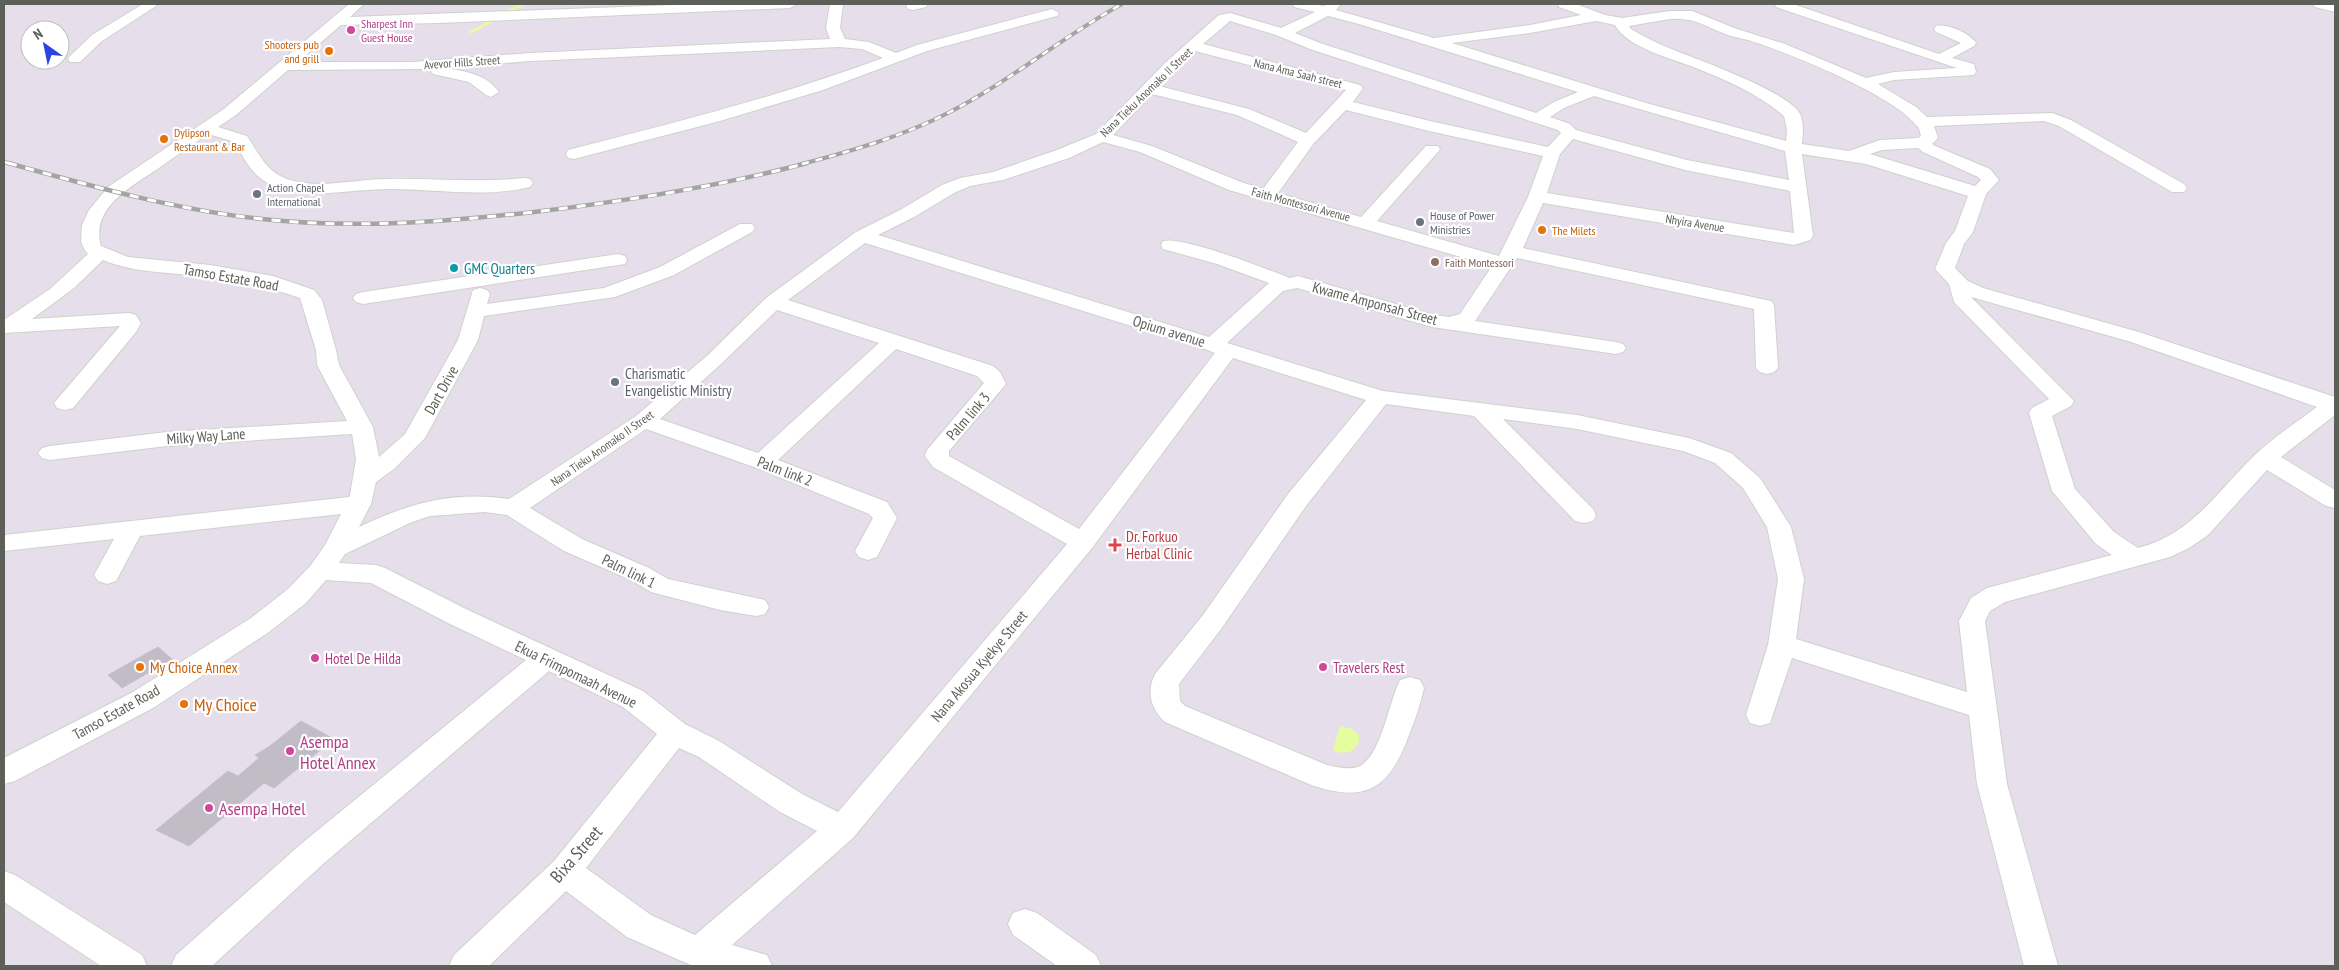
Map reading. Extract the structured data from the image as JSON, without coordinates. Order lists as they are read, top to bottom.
{
  "streets": {
    "street": [
      "Avevor Hills Street",
      "Nana Ama Saah street",
      "Nana Tieku Anomako II Street",
      "Faith Montessori Avenue",
      "Nhyira Avenue",
      "Tamso Estate Road",
      "Kwame Amponsah Street",
      "Opium avenue",
      "Dart Drive",
      "Palm link 3",
      "Milky Way Lane",
      "Palm link 2",
      "Palm link 1",
      "Nana Akosua Kyekye Street",
      "Ekua Frimpomaah Avenue",
      "Bixa Street"
    ]
  },
  "crossings": [
    ["Nana Ama Saah street", "Nana Tieku Anomako II Street"],
    ["Nana Ama Saah street", "Faith Montessori Avenue"],
    ["Nana Tieku Anomako II Street", "Faith Montessori Avenue"],
    ["Nana Tieku Anomako II Street", "Opium avenue"],
    ["Nana Tieku Anomako II Street", "Palm link 3"],
    ["Nana Tieku Anomako II Street", "Palm link 2"],
    ["Nana Tieku Anomako II Street", "Palm link 1"],
    ["Faith Montessori Avenue", "Kwame Amponsah Street"],
    ["Nhyira Avenue", "Kwame Amponsah Street"],
    ["Tamso Estate Road", "Dart Drive"],
    ["Tamso Estate Road", "Milky Way Lane"],
    ["Tamso Estate Road", "Ekua Frimpomaah Avenue"],
    ["Opium avenue", "Nana Akosua Kyekye Street"],
    ["Palm link 3", "Nana Akosua Kyekye Street"],
    ["Nana Akosua Kyekye Street", "Ekua Frimpomaah Avenue"],
    ["Ekua Frimpomaah Avenue", "Bixa Street"]
  ],
  "places": {
    "other": [
      "Sharpest Inn Guest House",
      "Shooters pub and grill",
      "Dylipson Restaurant & Bar",
      "Action Chapel International",
      "House of Power Ministries",
      "The Milets",
      "Faith Montessori",
      "GMC Quarters",
      "Charismatic Evangelistic Ministry",
      "Hotel De Hilda",
      "My Choice Annex",
      "Travelers Rest",
      "My Choice",
      "Asempa Hotel Annex",
      "Asempa Hotel"
    ],
    "health": ["Dr. Forkuo Herbal Clinic"]
  },
  "north": "top left"
}
